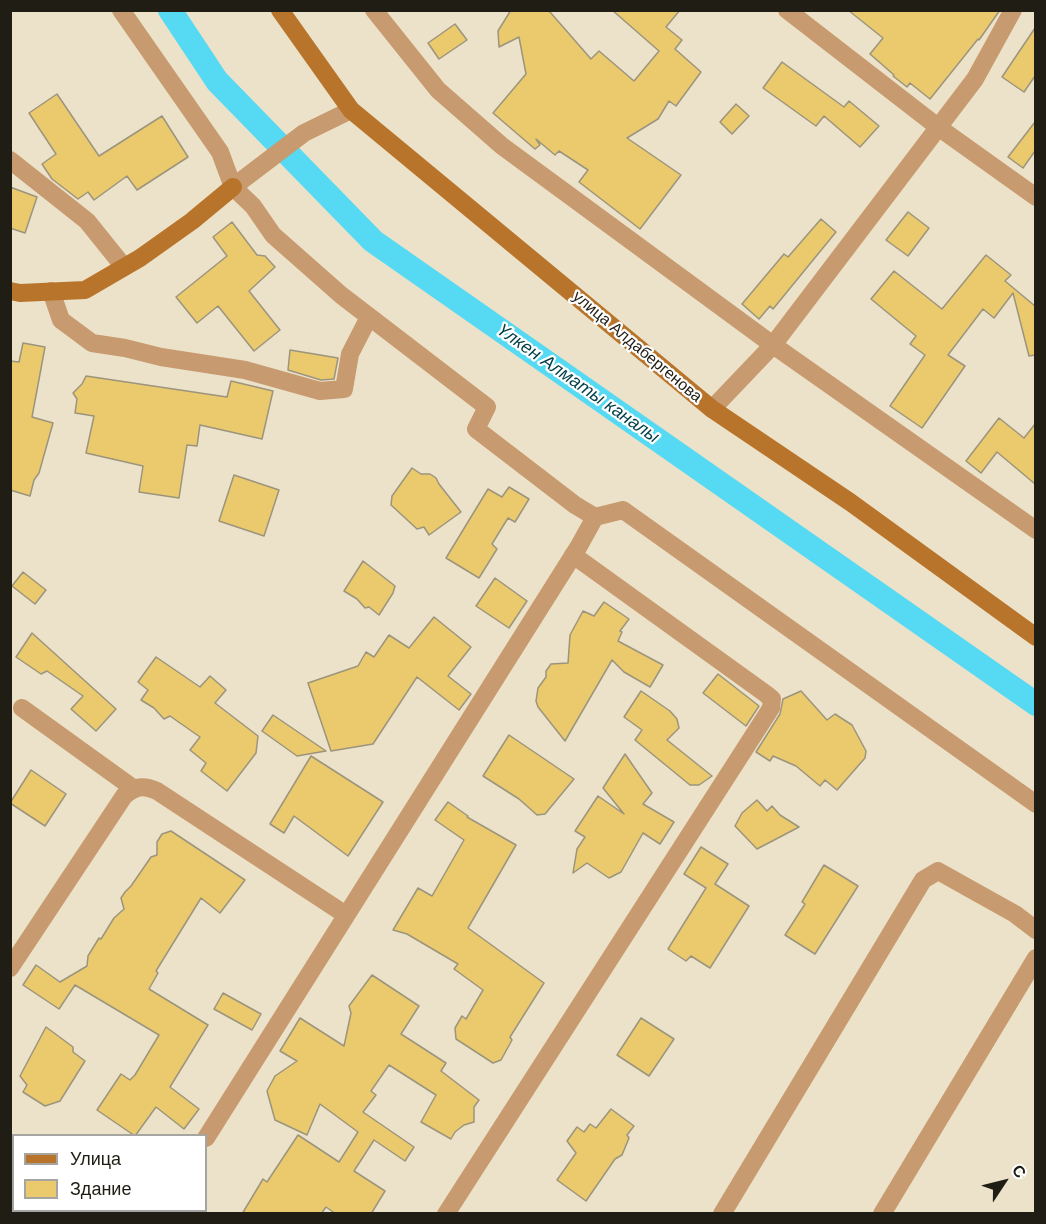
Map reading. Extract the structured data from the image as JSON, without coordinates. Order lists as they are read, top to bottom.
{
  "streets": {
    "main road": ["улица Алдабергенова"]
  },
  "water": ["Үлкен Алматы каналы"],
  "legend": ["Улица", "Здание"],
  "north": "top right"
}
